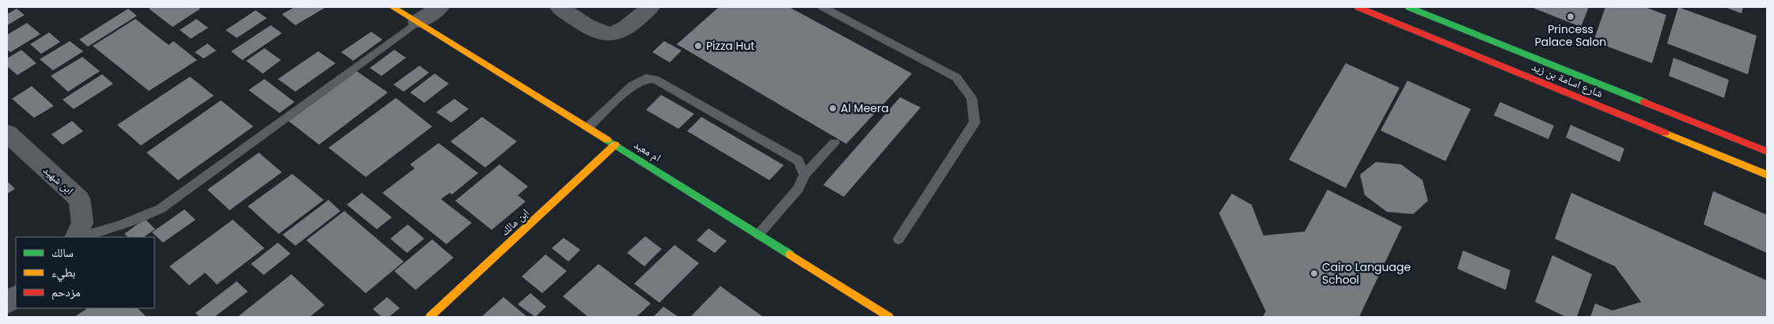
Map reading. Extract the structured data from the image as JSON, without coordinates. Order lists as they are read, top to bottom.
{
  "streets": {
    "street": [
      "شارع اسامة بن زيد",
      "ام معبد",
      "ابن شهيد",
      "ابن مالك"
    ]
  },
  "crossings": [
    ["ام معبد", "ابن مالك"]
  ],
  "places": [
    "Princess Palace Salon",
    "Pizza Hut",
    "Al Meera",
    "Cairo Language School"
  ],
  "legend": ["سالك", "بطيء", "مزدحم"]
}
